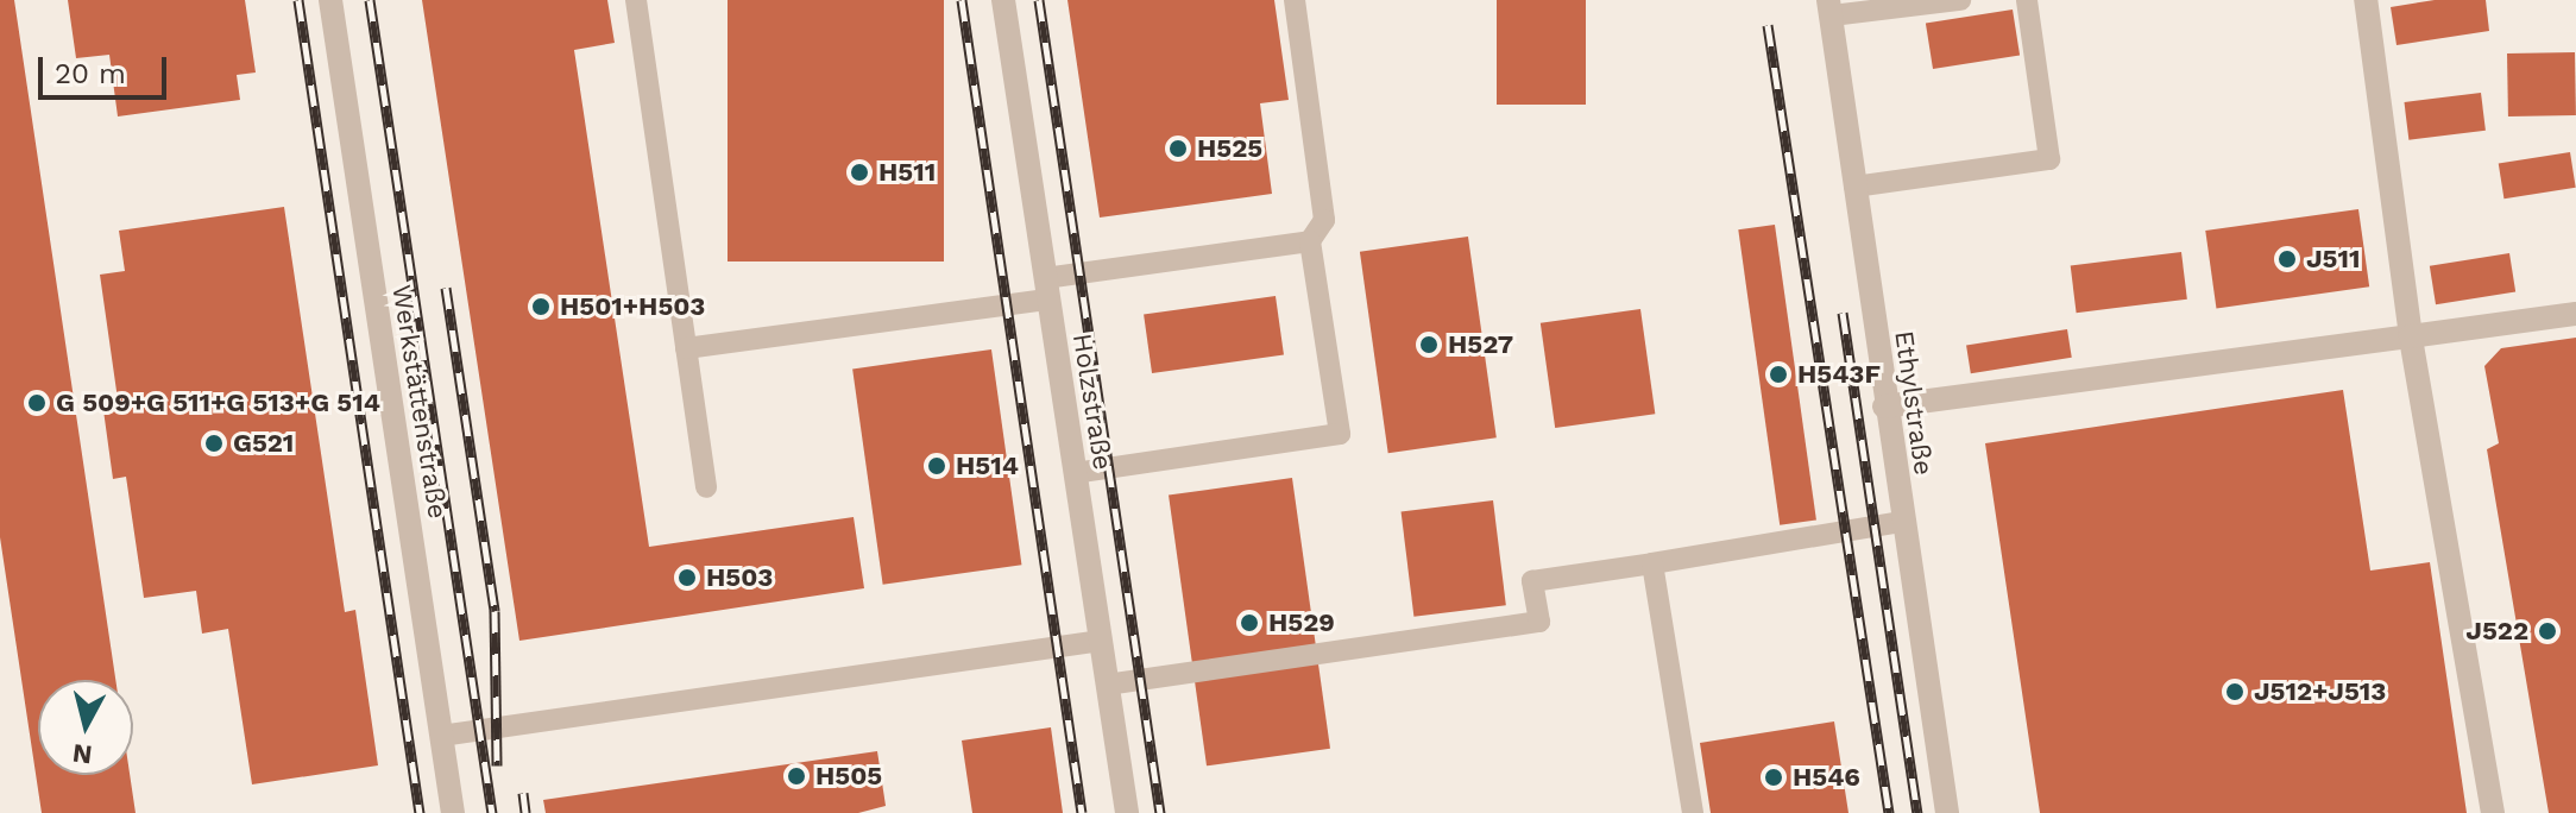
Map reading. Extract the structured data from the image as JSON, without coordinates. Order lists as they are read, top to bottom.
{
  "streets": {
    "street": ["Werkstättenstraße", "Holzstraße", "Ethylstraße"]
  },
  "places": [
    "H525",
    "H511",
    "J511",
    "H501+H503",
    "H527",
    "H543F",
    "G 509+G 511+G 513+G 514",
    "G521",
    "H514",
    "H503",
    "H529",
    "J522",
    "J512+J513",
    "H505",
    "H546"
  ],
  "scale_bar": "20 m",
  "north": "bottom"
}
